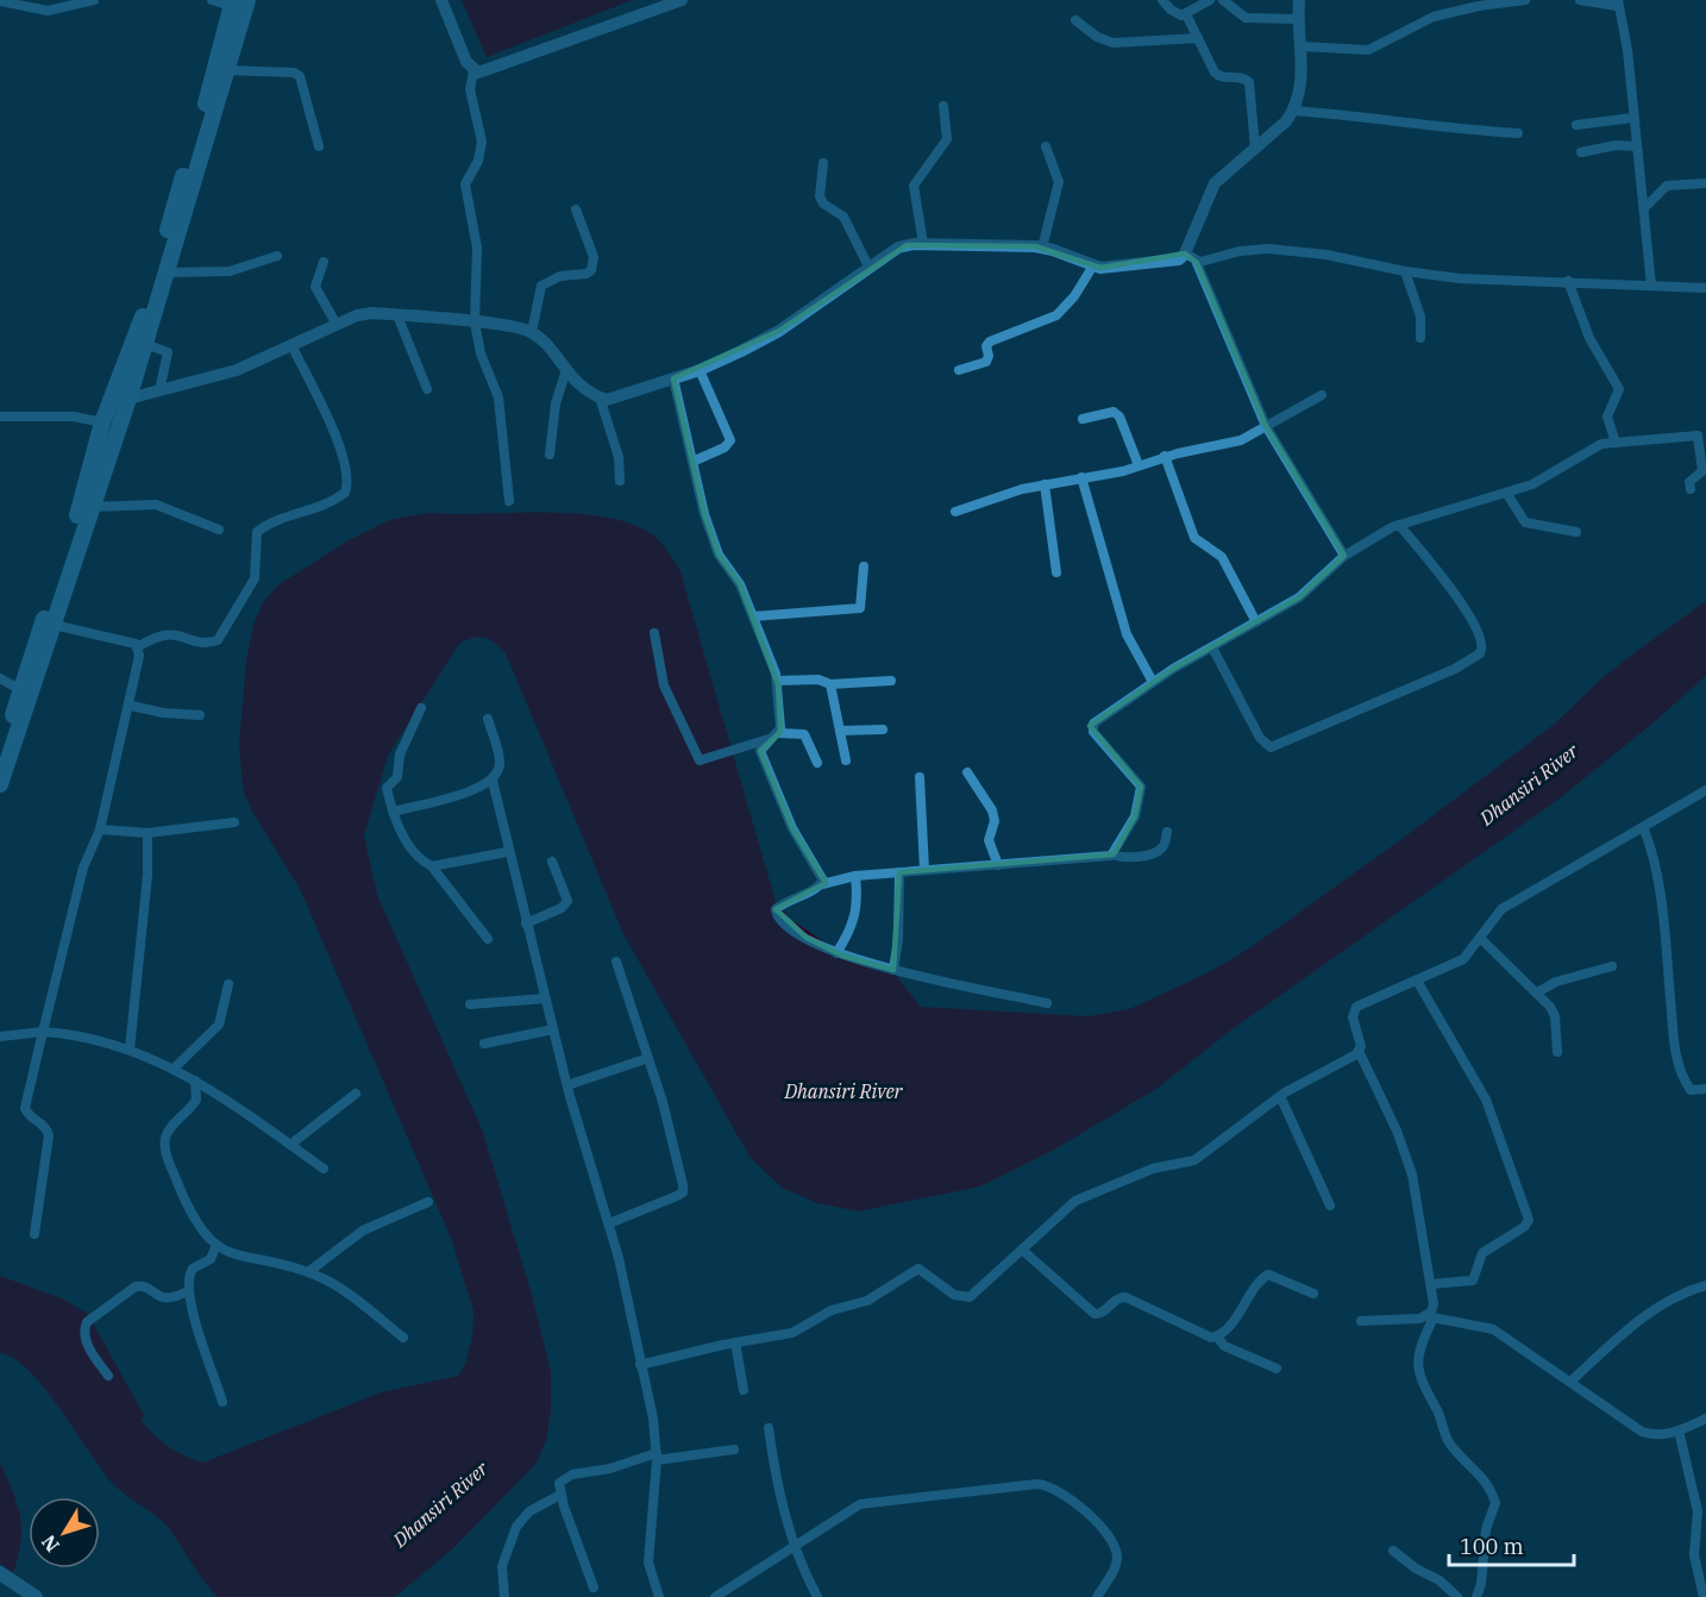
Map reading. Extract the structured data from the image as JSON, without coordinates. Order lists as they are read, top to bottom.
{
  "water": ["Dhansiri River"],
  "scale_bar": "100 m",
  "north": "bottom left"
}
